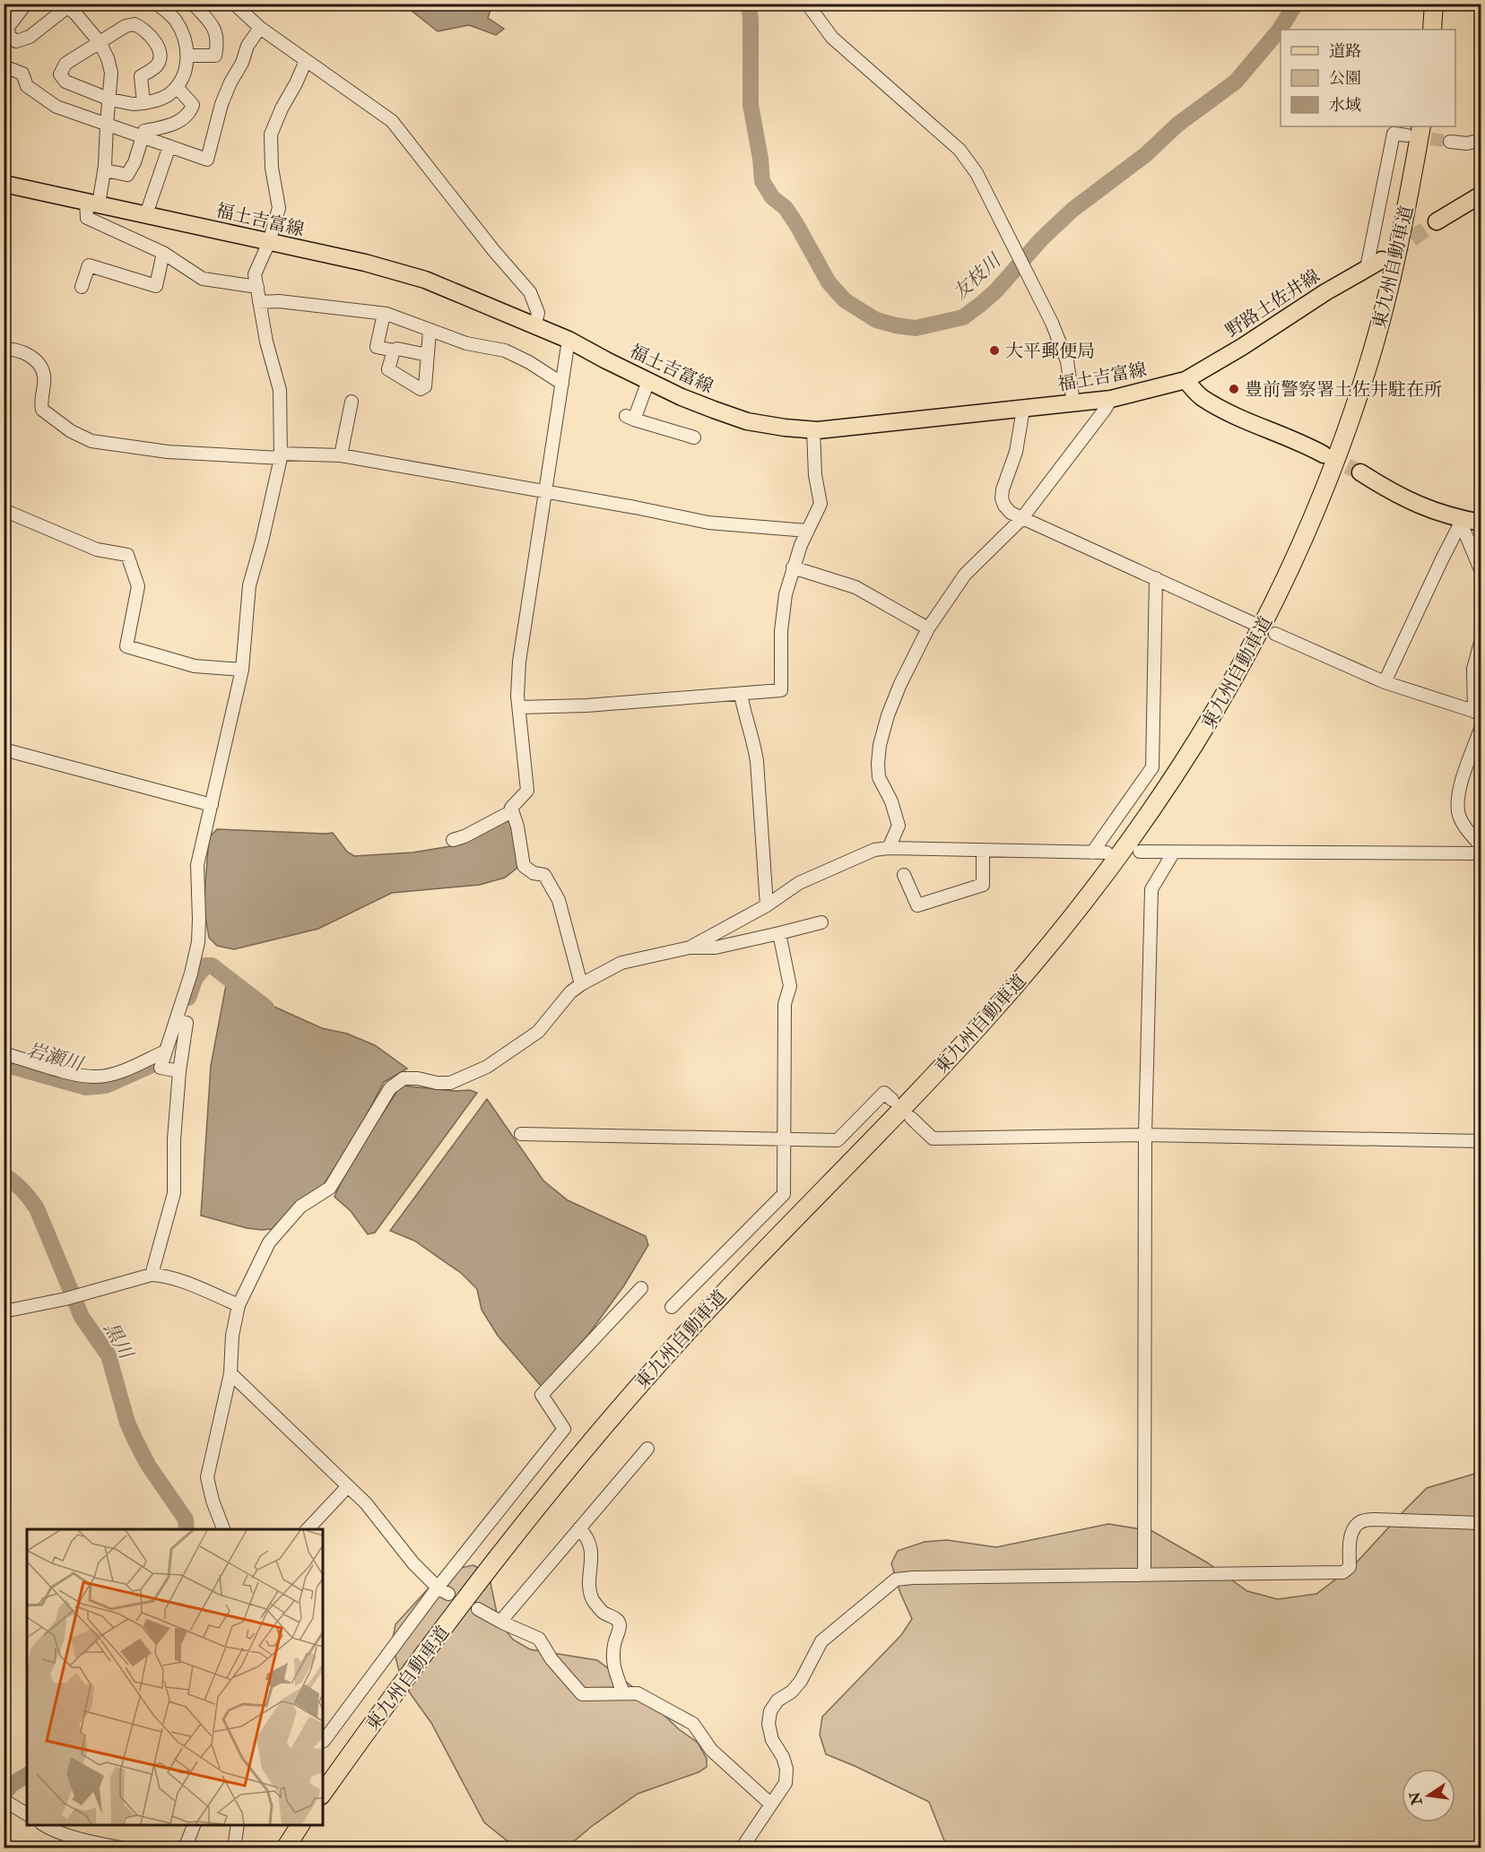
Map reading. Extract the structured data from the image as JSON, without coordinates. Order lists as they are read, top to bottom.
{
  "streets": {
    "highway": ["東九州自動車道"],
    "main road": ["福土吉富線", "野路土佐井線"]
  },
  "crossings": [
    ["福土吉富線", "野路土佐井線"]
  ],
  "water": ["友枝川", "岩瀬川", "黒川"],
  "places": ["大平郵便局", "豊前警察署土佐井駐在所"],
  "legend": ["道路", "公園", "水域"],
  "north": "left"
}
